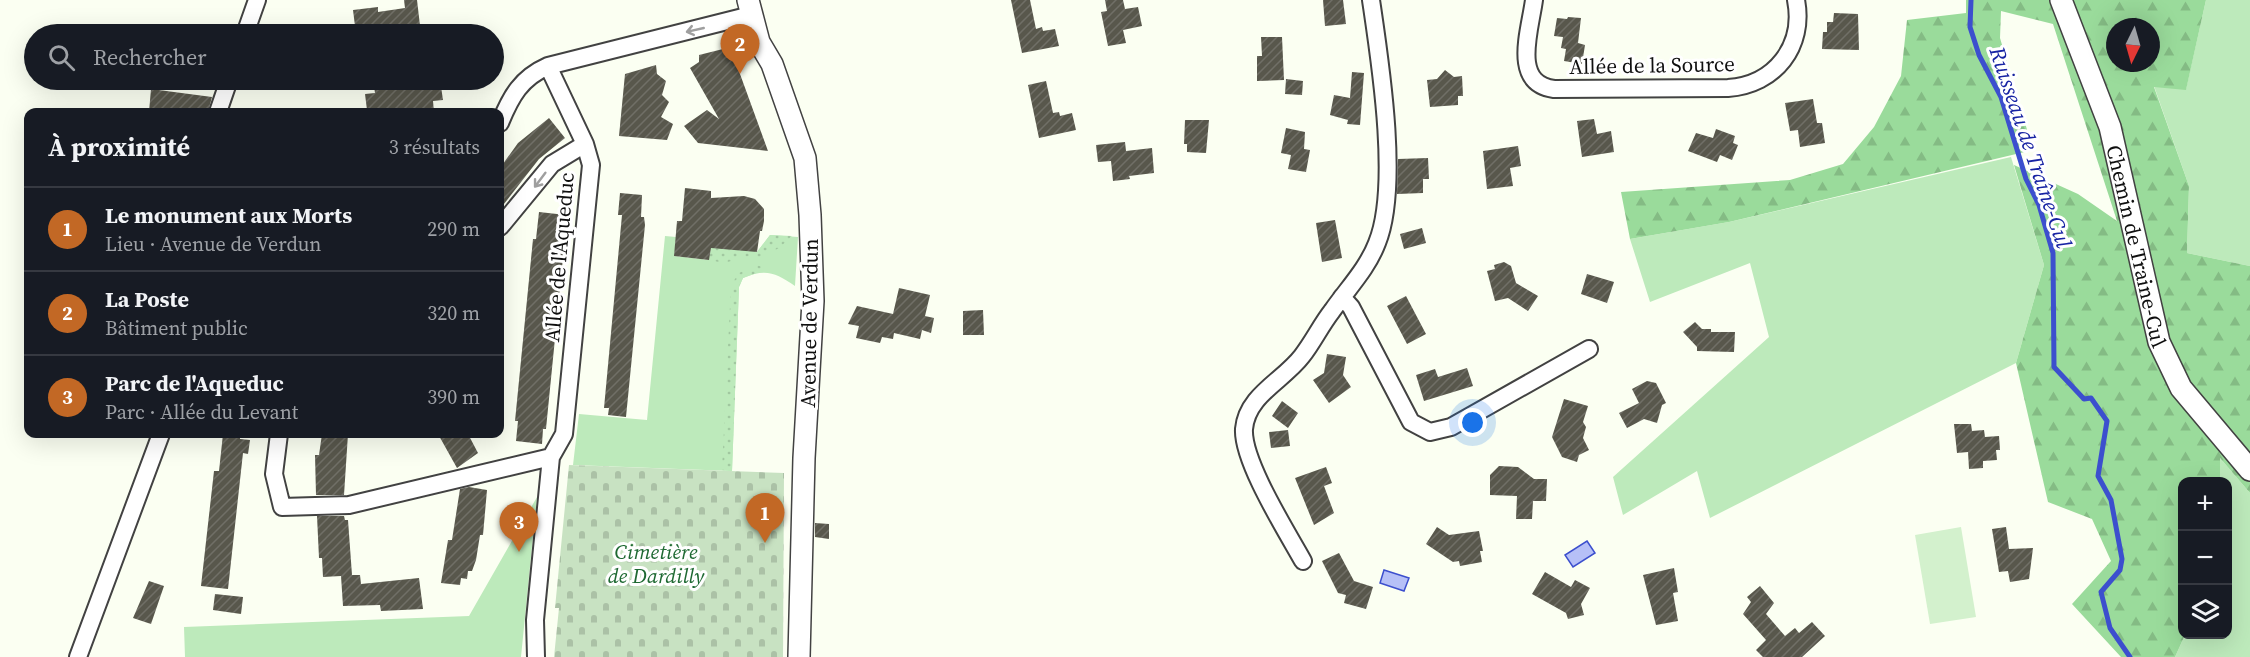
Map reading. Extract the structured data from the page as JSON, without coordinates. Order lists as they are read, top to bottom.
{
  "streets": {
    "street": [
      "Allée de la Source",
      "Chemin de Traine-Cul",
      "Allée de l'Aqueduc",
      "Avenue de Verdun"
    ]
  },
  "water": ["Ruisseau de Traîne-Cul"],
  "parks": ["Cimetière de Dardilly"],
  "north": "bottom",
  "page": {
    "pins": ["2", "1", "3"],
    "search": "Rechercher",
    "heading": ["À proximité", "3 résultats"],
    "list": [
      {
        "mark": "1",
        "name": "Le monument aux Morts",
        "note": "Lieu · Avenue de Verdun",
        "value": "290 m"
      },
      {
        "mark": "2",
        "name": "La Poste",
        "note": "Bâtiment public",
        "value": "320 m"
      },
      {
        "mark": "3",
        "name": "Parc de l'Aqueduc",
        "note": "Parc · Allée du Levant",
        "value": "390 m"
      }
    ],
    "map_buttons": ["+", "−"]
  }
}
